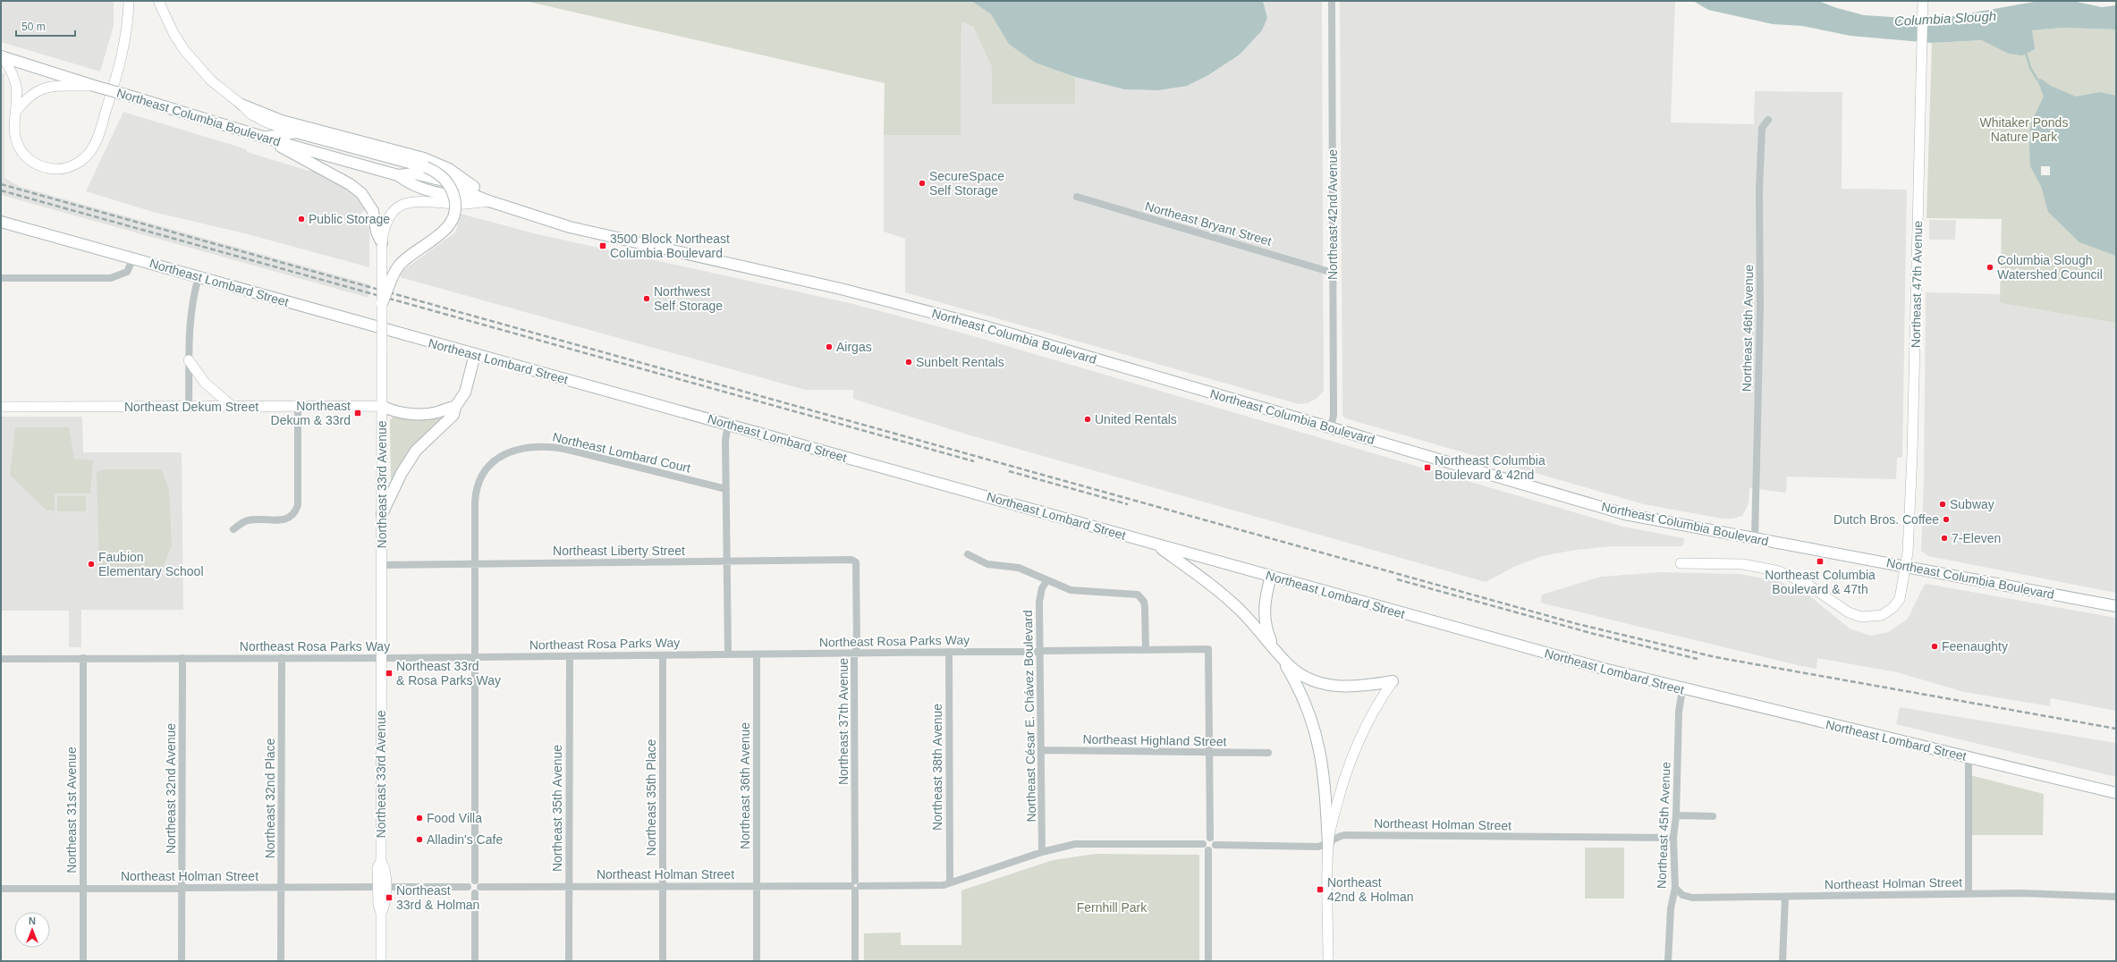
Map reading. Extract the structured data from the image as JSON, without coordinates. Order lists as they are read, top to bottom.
{
  "streets": {
    "main road": ["Northeast Columbia Boulevard", "Northeast Lombard Street"],
    "street": [
      "Northeast 42nd Avenue",
      "Northeast Bryant Street",
      "Northeast 47th Avenue",
      "Northeast 46th Avenue",
      "Northeast Dekum Street",
      "Northeast Lombard Court",
      "Northeast 33rd Avenue",
      "Northeast Liberty Street",
      "Northeast Rosa Parks Way",
      "Northeast César E. Chávez Boulevard",
      "Northeast 37th Avenue",
      "Northeast Highland Street",
      "Northeast 38th Avenue",
      "Northeast 36th Avenue",
      "Northeast 32nd Avenue",
      "Northeast 35th Place",
      "Northeast 32nd Place",
      "Northeast 35th Avenue",
      "Northeast 31st Avenue",
      "Northeast Holman Street",
      "Northeast 45th Avenue"
    ]
  },
  "crossings": [
    ["Northeast Columbia Boulevard", "Northeast 42nd Avenue"],
    ["Northeast Columbia Boulevard", "Northeast 47th Avenue"],
    ["Northeast Columbia Boulevard", "Northeast 46th Avenue"],
    ["Northeast Columbia Boulevard", "Northeast 33rd Avenue"],
    ["Northeast 42nd Avenue", "Northeast Bryant Street"],
    ["Northeast Lombard Street", "Northeast 45th Avenue"],
    ["Northeast Dekum Street", "Northeast 33rd Avenue"],
    ["Northeast Lombard Court", "Northeast Liberty Street"],
    ["Northeast Lombard Court", "Northeast Rosa Parks Way"],
    ["Northeast Lombard Court", "Northeast Holman Street"],
    ["Northeast 33rd Avenue", "Northeast Liberty Street"],
    ["Northeast 33rd Avenue", "Northeast Rosa Parks Way"],
    ["Northeast 33rd Avenue", "Northeast Holman Street"],
    ["Northeast Liberty Street", "Northeast 37th Avenue"],
    ["Northeast Rosa Parks Way", "Northeast César E. Chávez Boulevard"],
    ["Northeast Rosa Parks Way", "Northeast 37th Avenue"],
    ["Northeast Rosa Parks Way", "Northeast Highland Street"],
    ["Northeast Rosa Parks Way", "Northeast 38th Avenue"],
    ["Northeast Rosa Parks Way", "Northeast 36th Avenue"],
    ["Northeast Rosa Parks Way", "Northeast 32nd Avenue"],
    ["Northeast Rosa Parks Way", "Northeast 35th Place"],
    ["Northeast Rosa Parks Way", "Northeast 32nd Place"],
    ["Northeast Rosa Parks Way", "Northeast 35th Avenue"],
    ["Northeast Rosa Parks Way", "Northeast 31st Avenue"],
    ["Northeast César E. Chávez Boulevard", "Northeast Highland Street"],
    ["Northeast César E. Chávez Boulevard", "Northeast Holman Street"],
    ["Northeast 37th Avenue", "Northeast Holman Street"],
    ["Northeast 38th Avenue", "Northeast Holman Street"],
    ["Northeast 36th Avenue", "Northeast Holman Street"],
    ["Northeast 32nd Avenue", "Northeast Holman Street"],
    ["Northeast 35th Place", "Northeast Holman Street"],
    ["Northeast 32nd Place", "Northeast Holman Street"],
    ["Northeast 35th Avenue", "Northeast Holman Street"],
    ["Northeast 31st Avenue", "Northeast Holman Street"],
    ["Northeast Holman Street", "Northeast 45th Avenue"]
  ],
  "water": ["Columbia Slough"],
  "parks": ["Whitaker Ponds Nature Park", "Fernhill Park"],
  "places": {
    "other": [
      "SecureSpace Self Storage",
      "Public Storage",
      "Columbia Slough Watershed Council",
      "Northwest Self Storage",
      "Airgas",
      "Sunbelt Rentals",
      "United Rentals",
      "Subway",
      "Dutch Bros. Coffee",
      "7-Eleven",
      "Faubion Elementary School",
      "Feenaughty",
      "Food Villa",
      "Alladin's Cafe"
    ],
    "transit": [
      "3500 Block Northeast Columbia Boulevard",
      "Northeast Dekum & 33rd",
      "Northeast Columbia Boulevard & 42nd",
      "Northeast Columbia Boulevard & 47th",
      "Northeast 33rd & Rosa Parks Way",
      "Northeast 42nd & Holman",
      "Northeast 33rd & Holman"
    ]
  },
  "scale_bar": "50 m",
  "north": "top"
}
